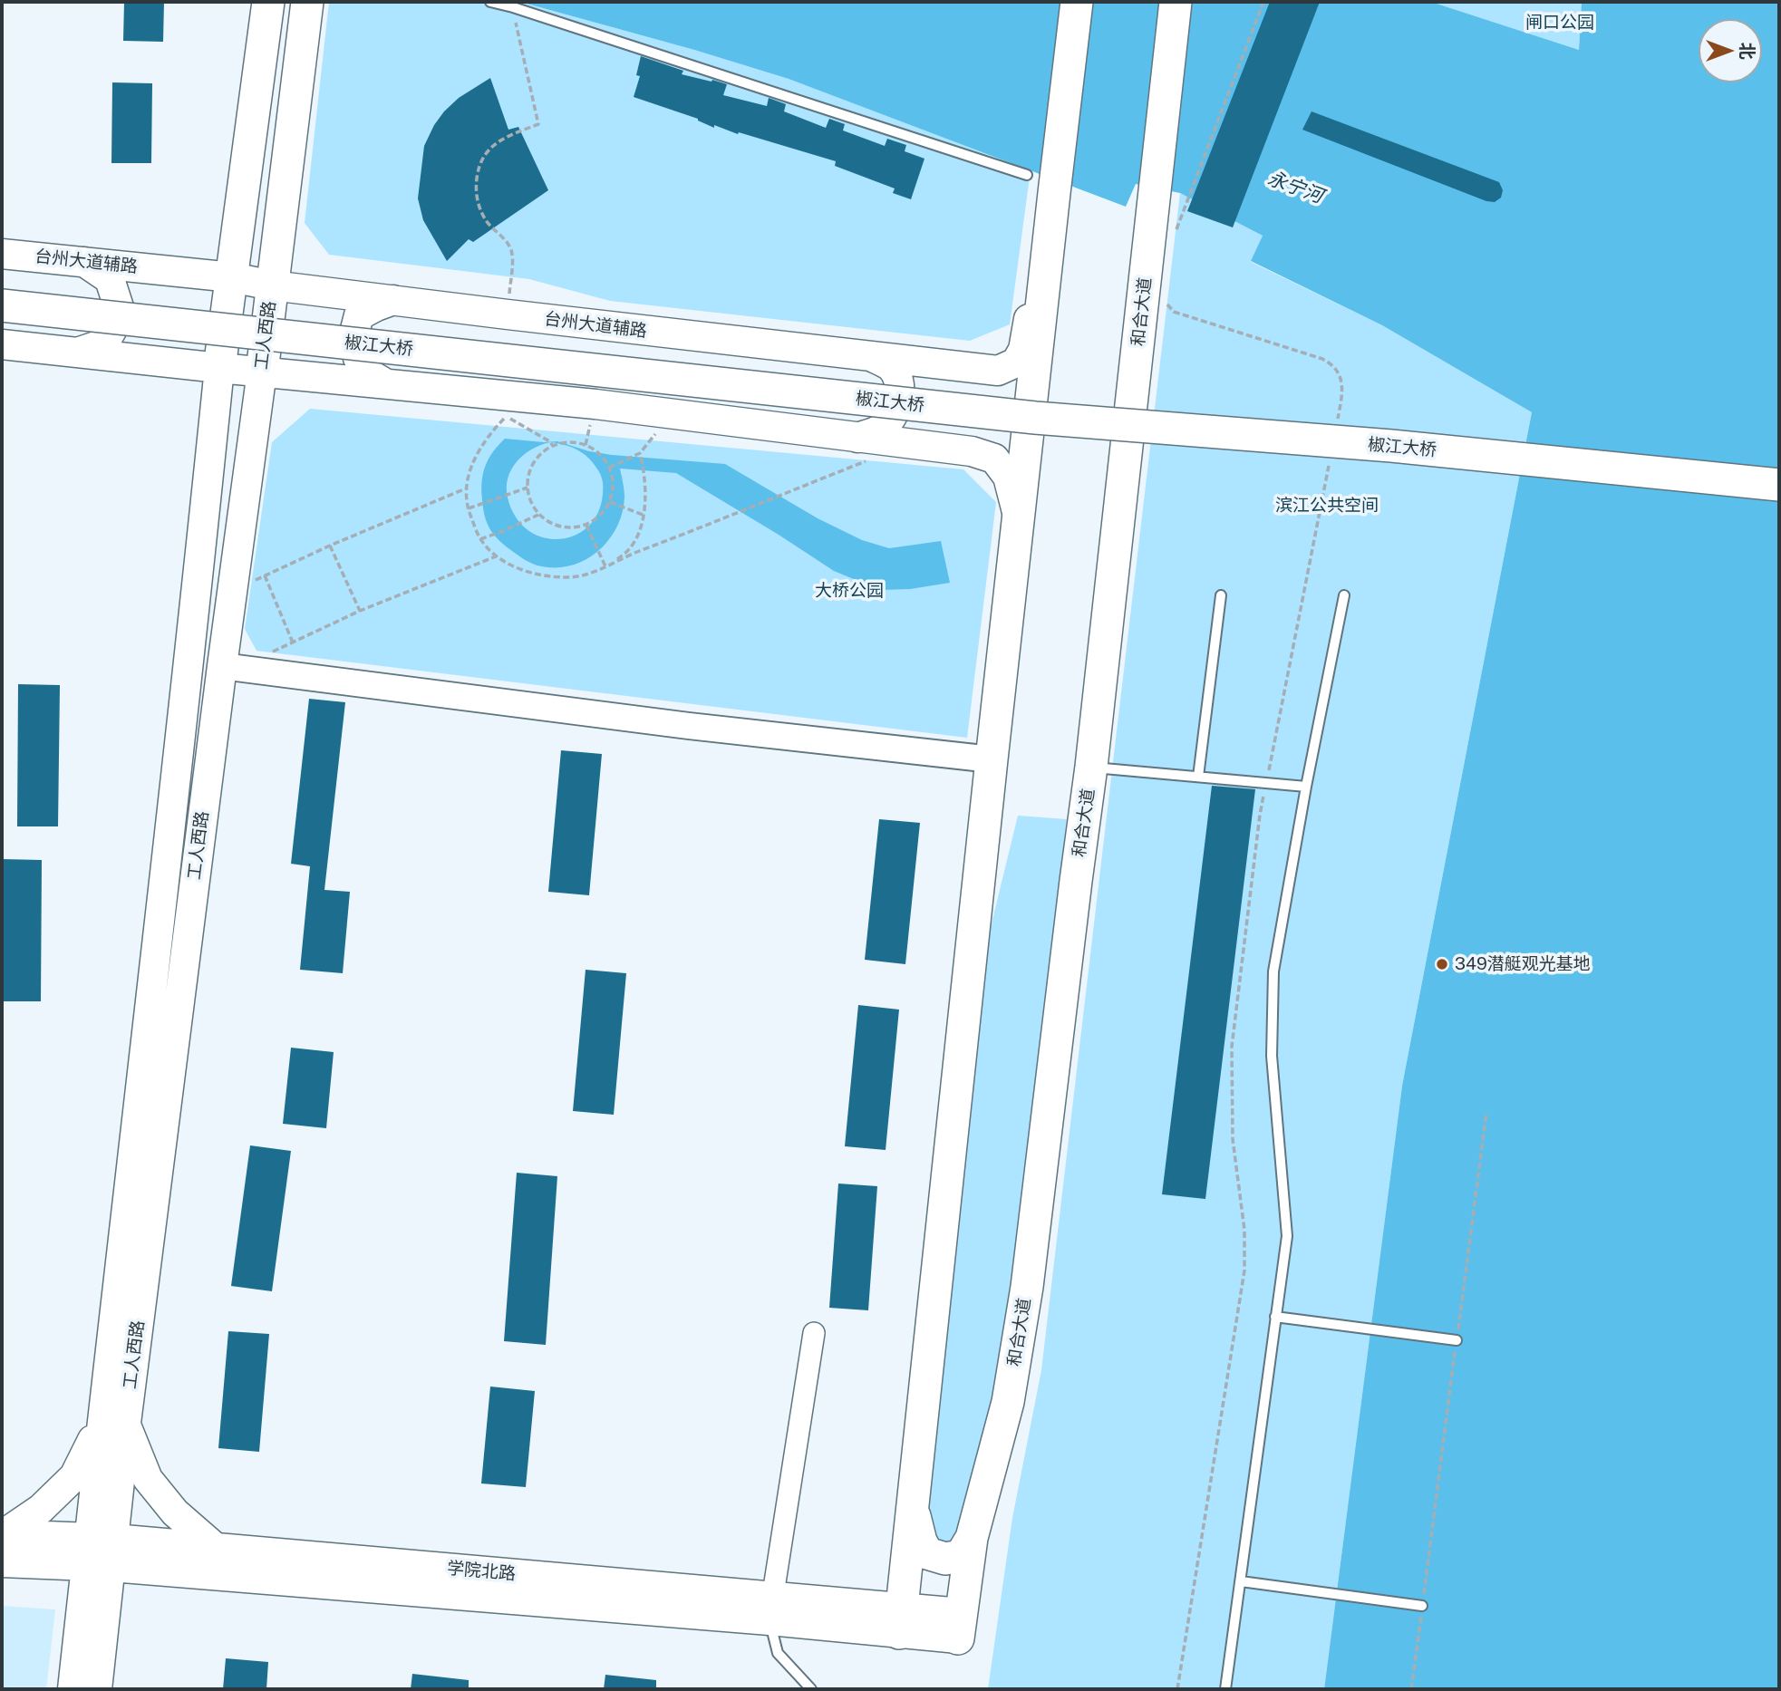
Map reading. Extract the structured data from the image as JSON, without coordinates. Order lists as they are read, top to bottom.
{
  "streets": {
    "main road": [
      "台州大道辅路",
      "和合大道",
      "工人西路",
      "椒江大桥",
      "学院北路"
    ]
  },
  "crossings": [
    ["台州大道辅路", "工人西路"],
    ["和合大道", "学院北路"],
    ["工人西路", "学院北路"]
  ],
  "water": ["永宁河"],
  "parks": ["闸口公园", "滨江公共空间", "大桥公园"],
  "places": ["349潜艇观光基地"],
  "north": "right"
}
